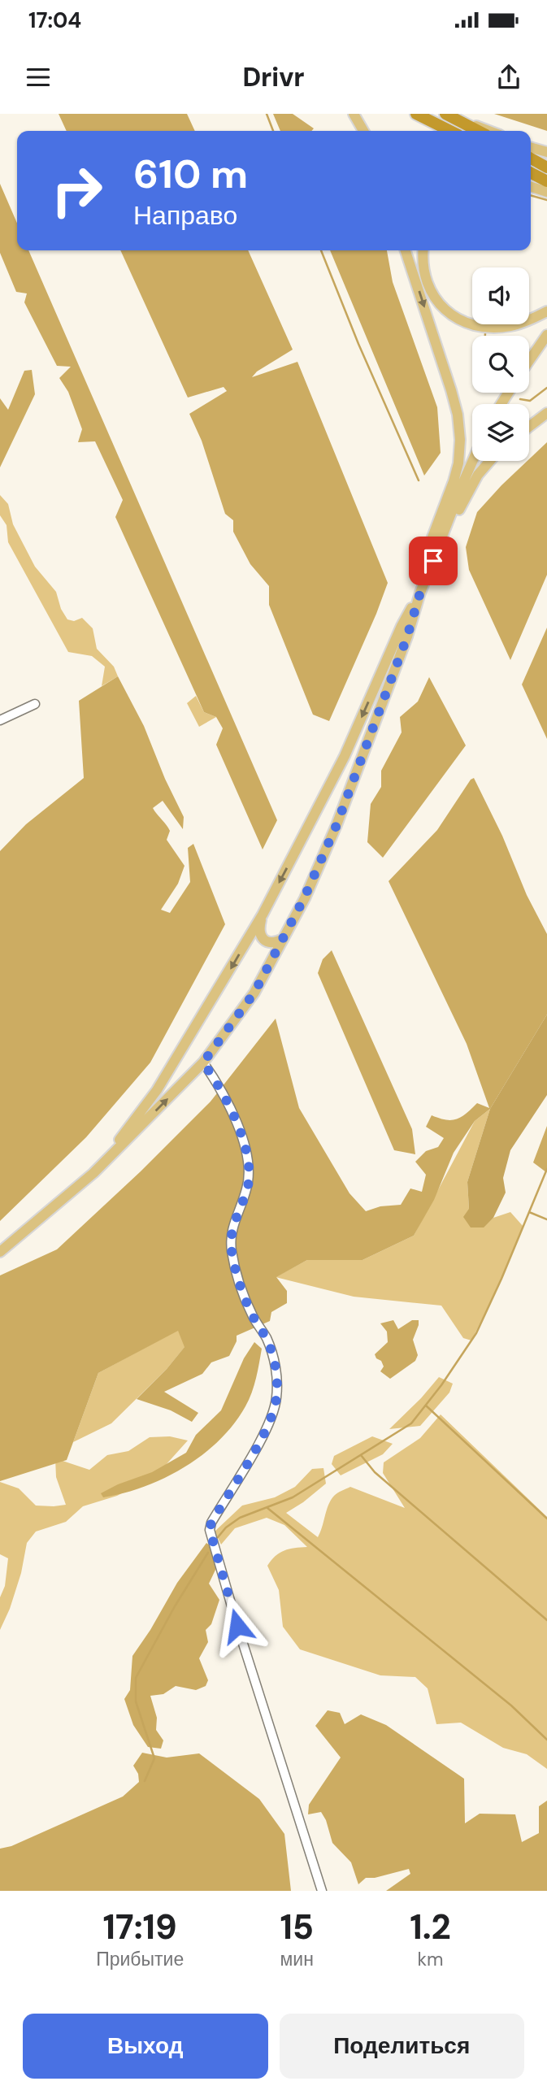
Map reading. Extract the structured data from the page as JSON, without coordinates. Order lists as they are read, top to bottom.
{
  "page": {
    "status": "17:04",
    "header": "Drivr",
    "turn": ["610 m", "Направо"],
    "eta": [
      "17:19",
      "Прибытие",
      "15",
      "мин",
      "1.2",
      "km"
    ],
    "buttons": ["Выход", "Поделиться"]
  }
}
